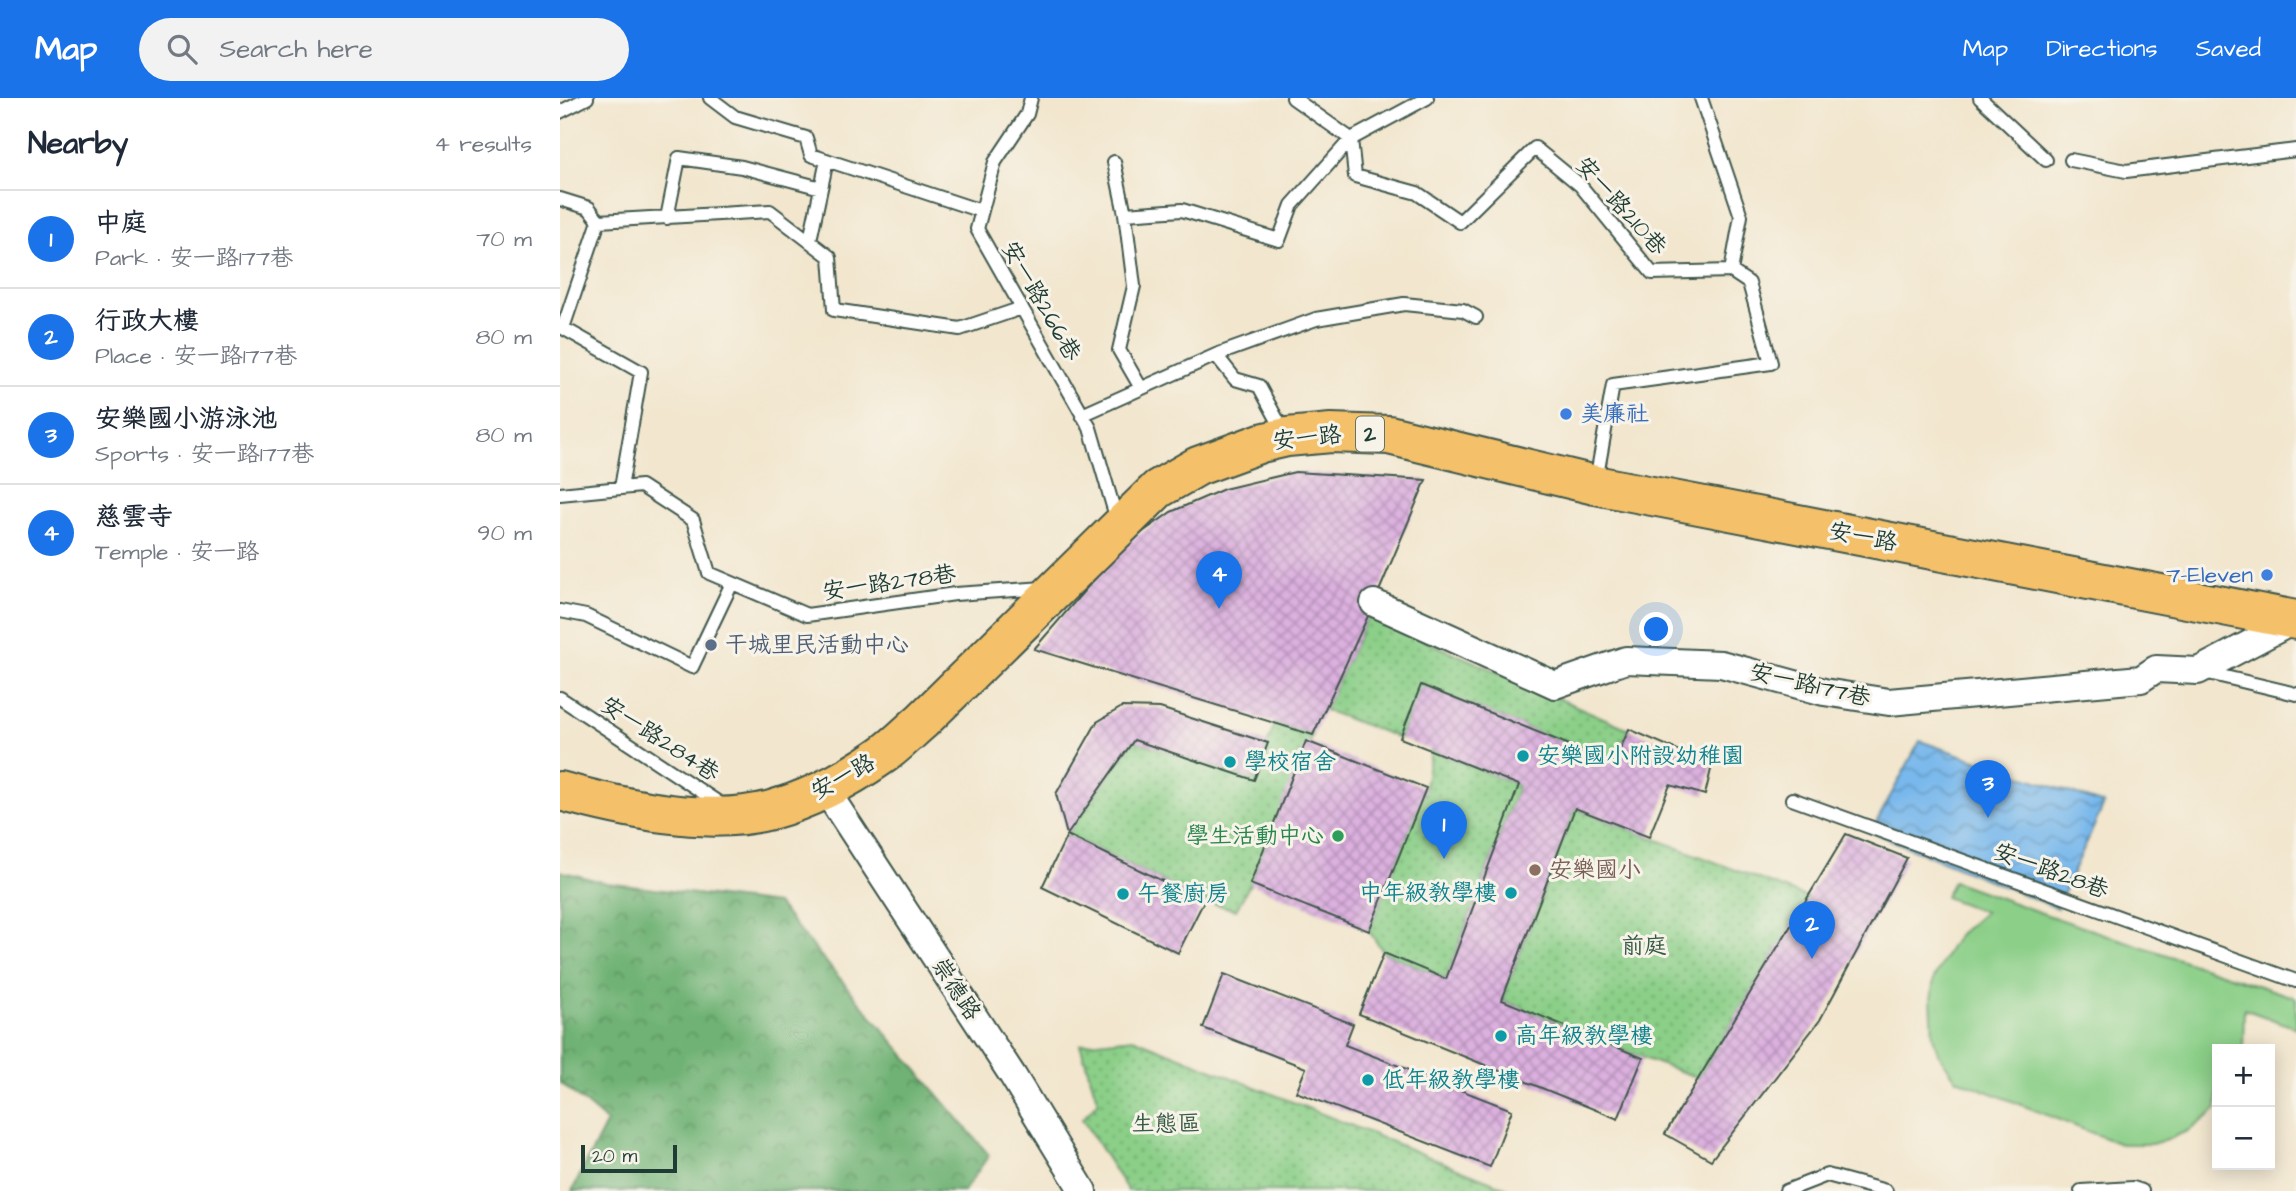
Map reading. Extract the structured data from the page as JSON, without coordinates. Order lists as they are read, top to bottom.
{
  "streets": {
    "main road": ["2", "安一路"],
    "street": ["安一路177巷", "崇德路"],
    "lane": [
      "安一路210巷",
      "安一路266巷",
      "安一路278巷",
      "安一路284巷",
      "安一路28巷"
    ]
  },
  "crossings": [
    ["安一路266巷", "安一路"],
    ["安一路", "安一路278巷"],
    ["安一路", "安一路177巷"],
    ["安一路", "安一路284巷"],
    ["安一路", "崇德路"]
  ],
  "parks": ["前庭", "生態區"],
  "places": [
    "美廉社",
    "7-Eleven",
    "干城里民活動中心",
    "安樂國小附設幼稚園",
    "學校宿舍",
    "學生活動中心",
    "安樂國小",
    "中年級教學樓",
    "午餐廚房",
    "高年級教學樓",
    "低年級教學樓"
  ],
  "scale_bar": "20 m",
  "page": {
    "header": "Map",
    "search": "Search here",
    "nav": ["Map", "Directions", "Saved"],
    "heading": ["Nearby", "4 results"],
    "list": [
      {
        "mark": "1",
        "name": "中庭",
        "note": "Park · 安一路177巷",
        "value": "70 m"
      },
      {
        "mark": "2",
        "name": "行政大樓",
        "note": "Place · 安一路177巷",
        "value": "80 m"
      },
      {
        "mark": "3",
        "name": "安樂國小游泳池",
        "note": "Sports · 安一路177巷",
        "value": "80 m"
      },
      {
        "mark": "4",
        "name": "慈雲寺",
        "note": "Temple · 安一路",
        "value": "90 m"
      }
    ],
    "pins": [
      "4",
      "3",
      "1",
      "2"
    ],
    "map_buttons": ["+", "−"],
    "scale": "20 m"
  }
}
